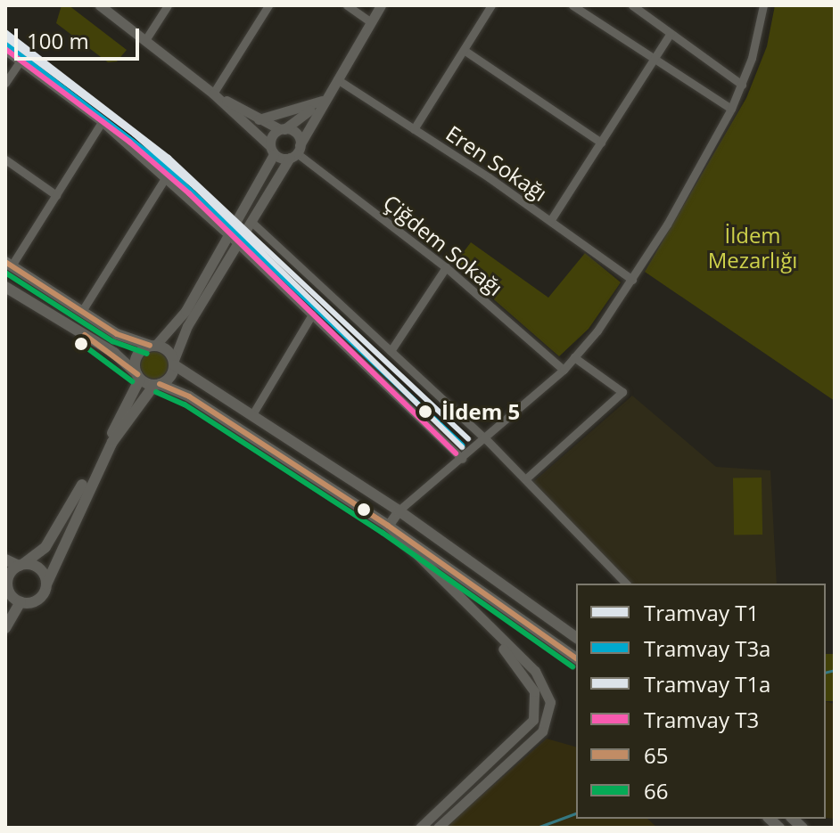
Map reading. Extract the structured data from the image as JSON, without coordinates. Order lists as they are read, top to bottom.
{
  "streets": {
    "street": ["Eren Sokağı", "Çiğdem Sokağı"]
  },
  "parks": ["İldem Mezarlığı"],
  "places": ["İldem 5"],
  "lines": [
    "tram line T1",
    "tram line T1a",
    "tram line T3a",
    "tram line T3",
    "transit line 65",
    "transit line 66"
  ],
  "legend": [
    "Tramvay T1",
    "Tramvay T3a",
    "Tramvay T1a",
    "Tramvay T3",
    "65",
    "66"
  ],
  "scale_bar": "100 m"
}
